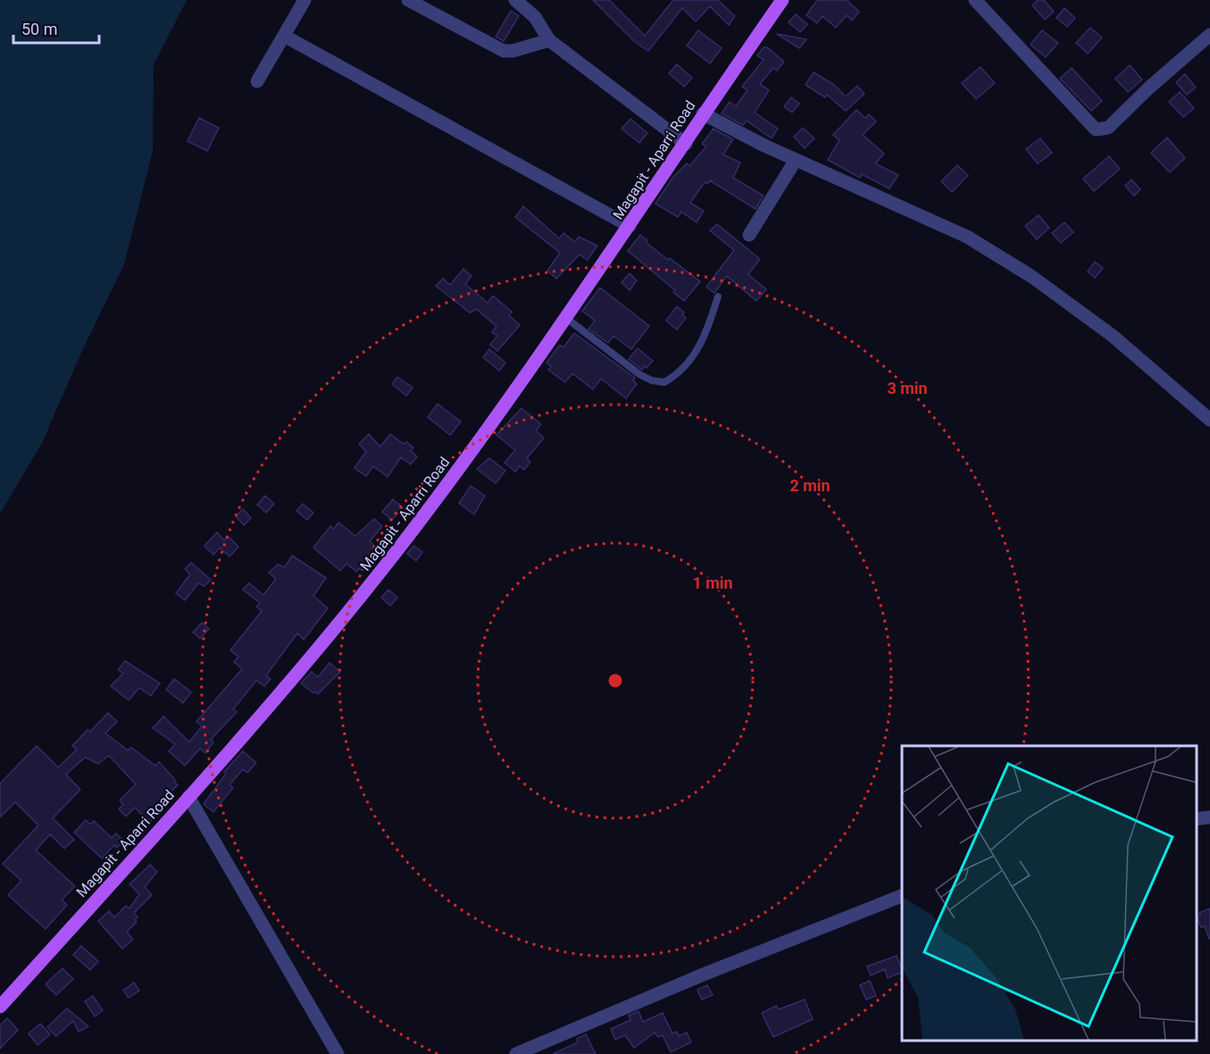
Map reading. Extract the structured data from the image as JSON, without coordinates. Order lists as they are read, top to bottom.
{
  "streets": {
    "main road": ["Magapit - Aparri Road"]
  },
  "scale_bar": "50 m",
  "rings": ["3 min", "2 min", "1 min"]
}
